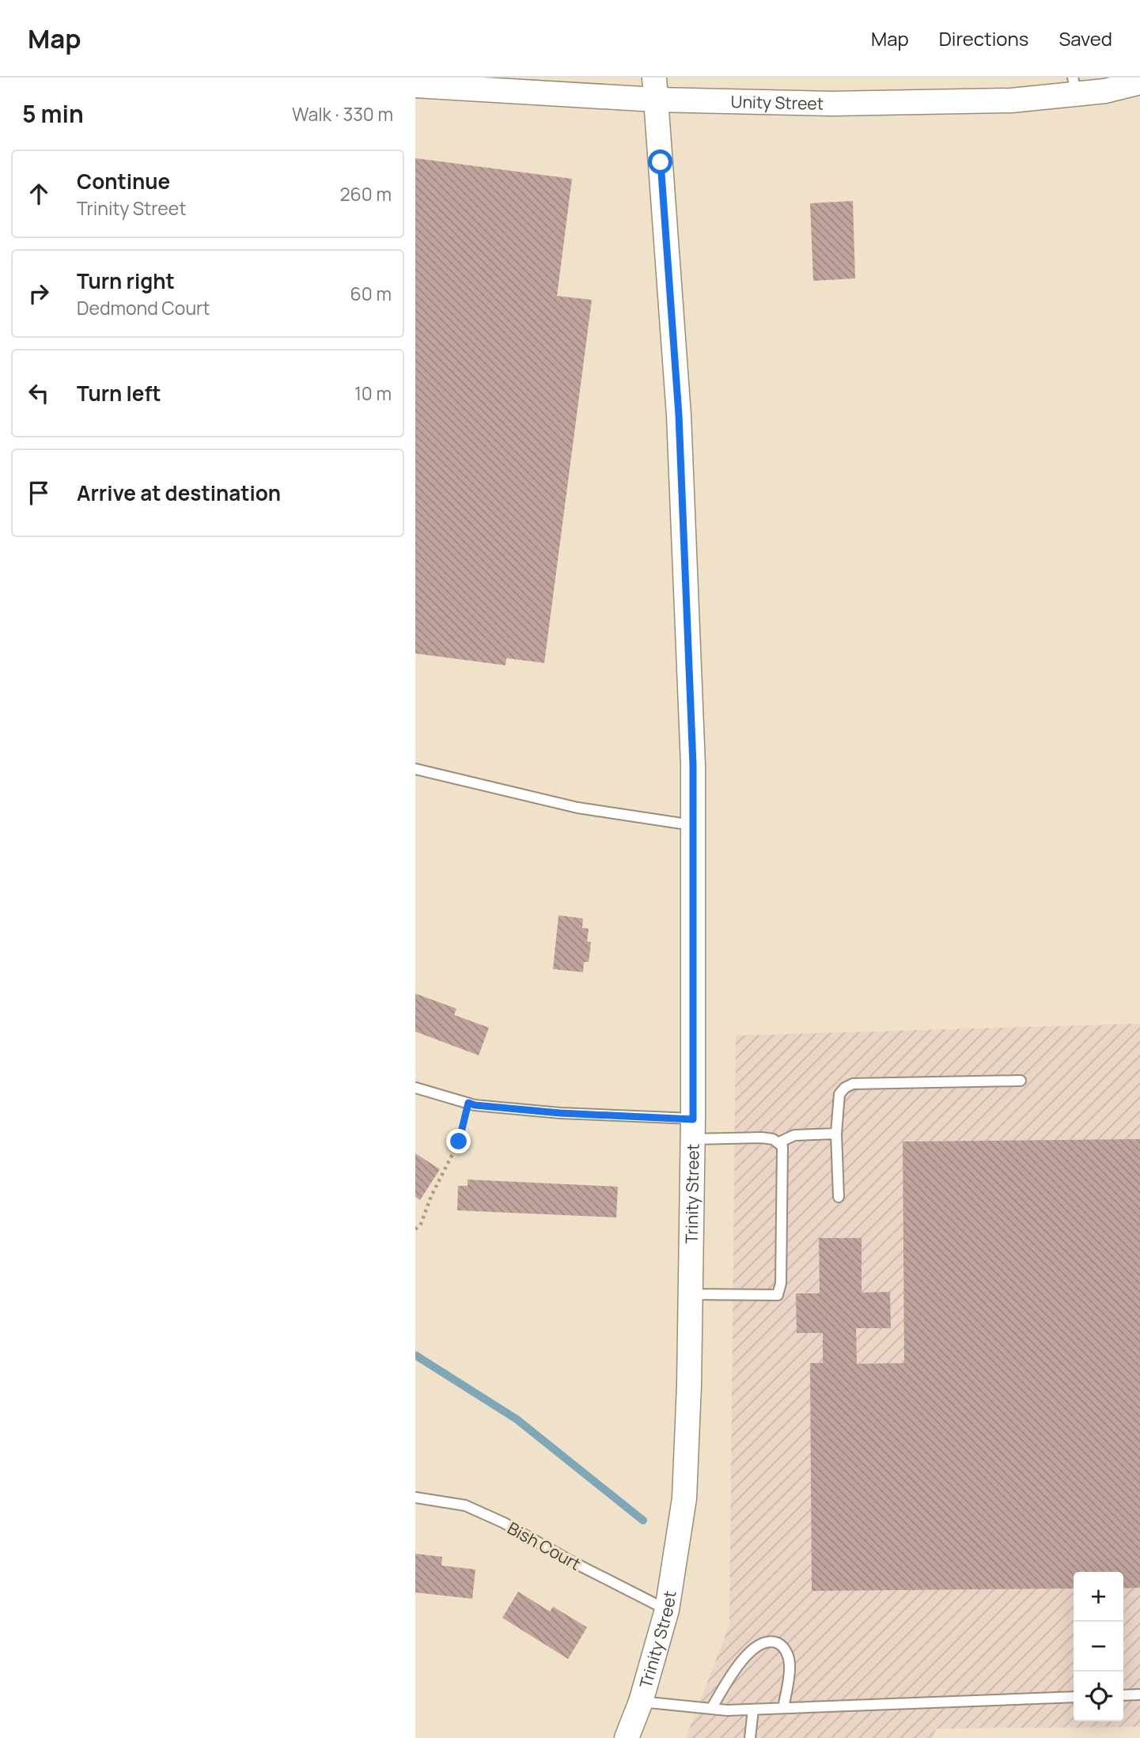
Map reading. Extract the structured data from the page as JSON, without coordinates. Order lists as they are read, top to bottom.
{
  "streets": {
    "street": ["Unity Street", "Trinity Street"],
    "lane": ["Bish Court"]
  },
  "crossings": [
    ["Unity Street", "Trinity Street"],
    ["Trinity Street", "Bish Court"]
  ],
  "page": {
    "header": "Map",
    "nav": ["Map", "Directions", "Saved"],
    "heading": ["5 min", "Walk · 330 m"],
    "list": [
      ["Continue", "Trinity Street", "260 m"],
      ["Turn right", "Dedmond Court", "60 m"],
      ["Turn left", "10 m"],
      "Arrive at destination"
    ],
    "map_buttons": ["+", "−"]
  }
}
